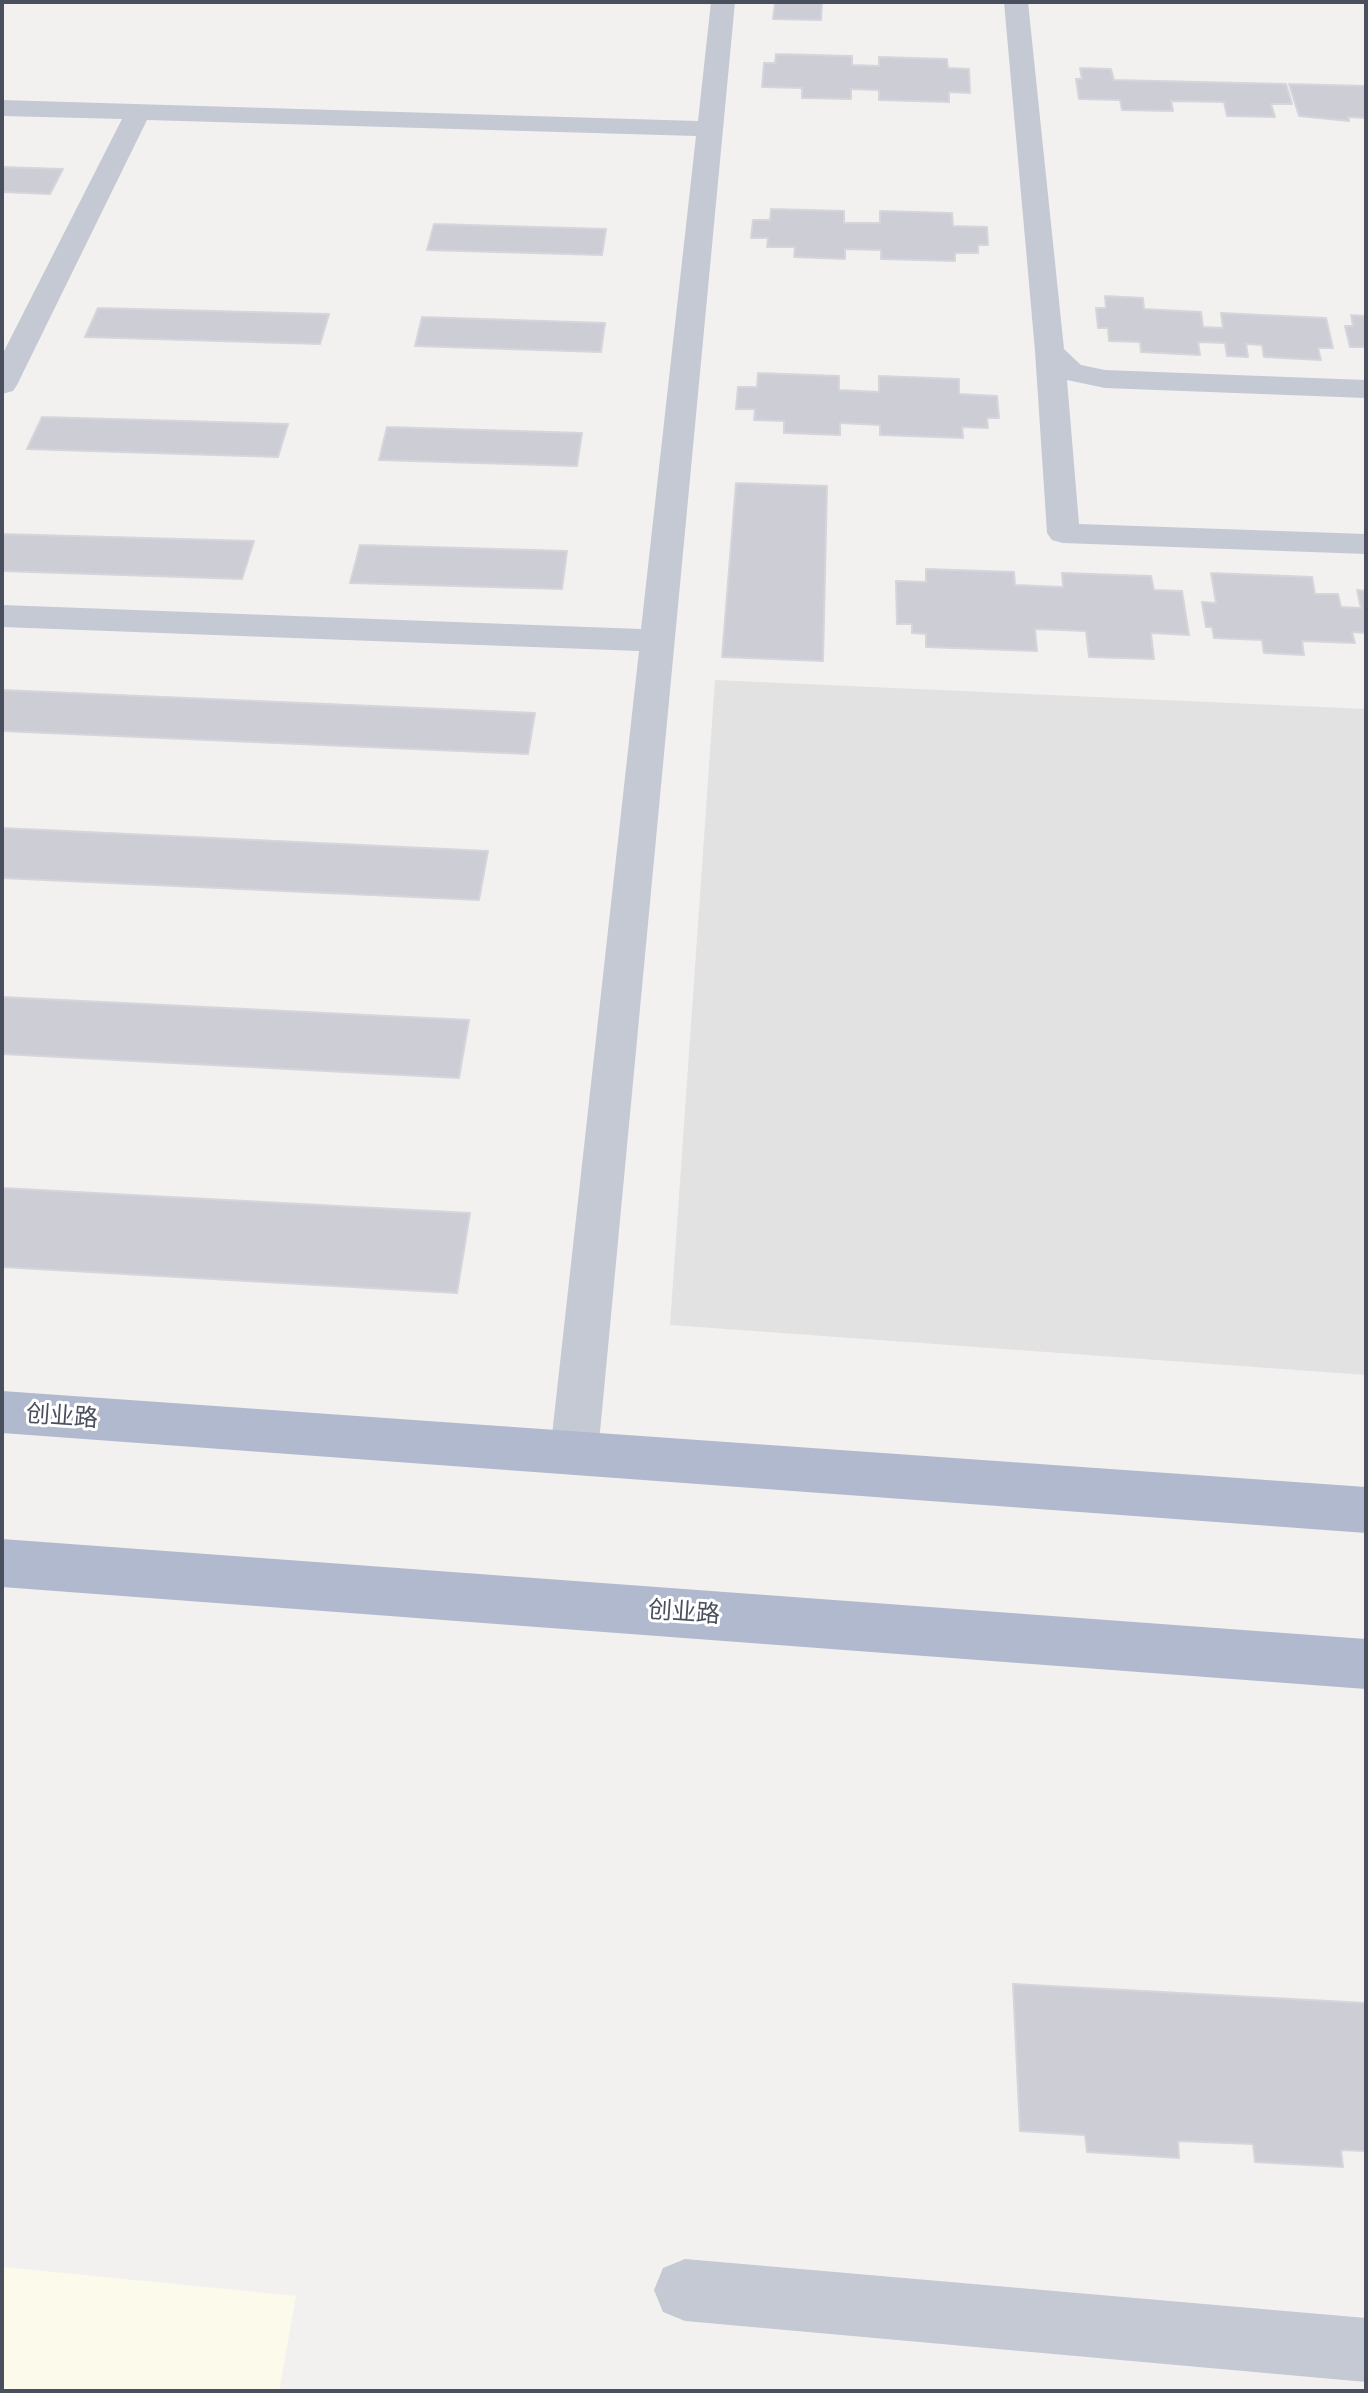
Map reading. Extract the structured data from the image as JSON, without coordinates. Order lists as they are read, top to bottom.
{
  "streets": {
    "main road": ["创业路"]
  }
}
